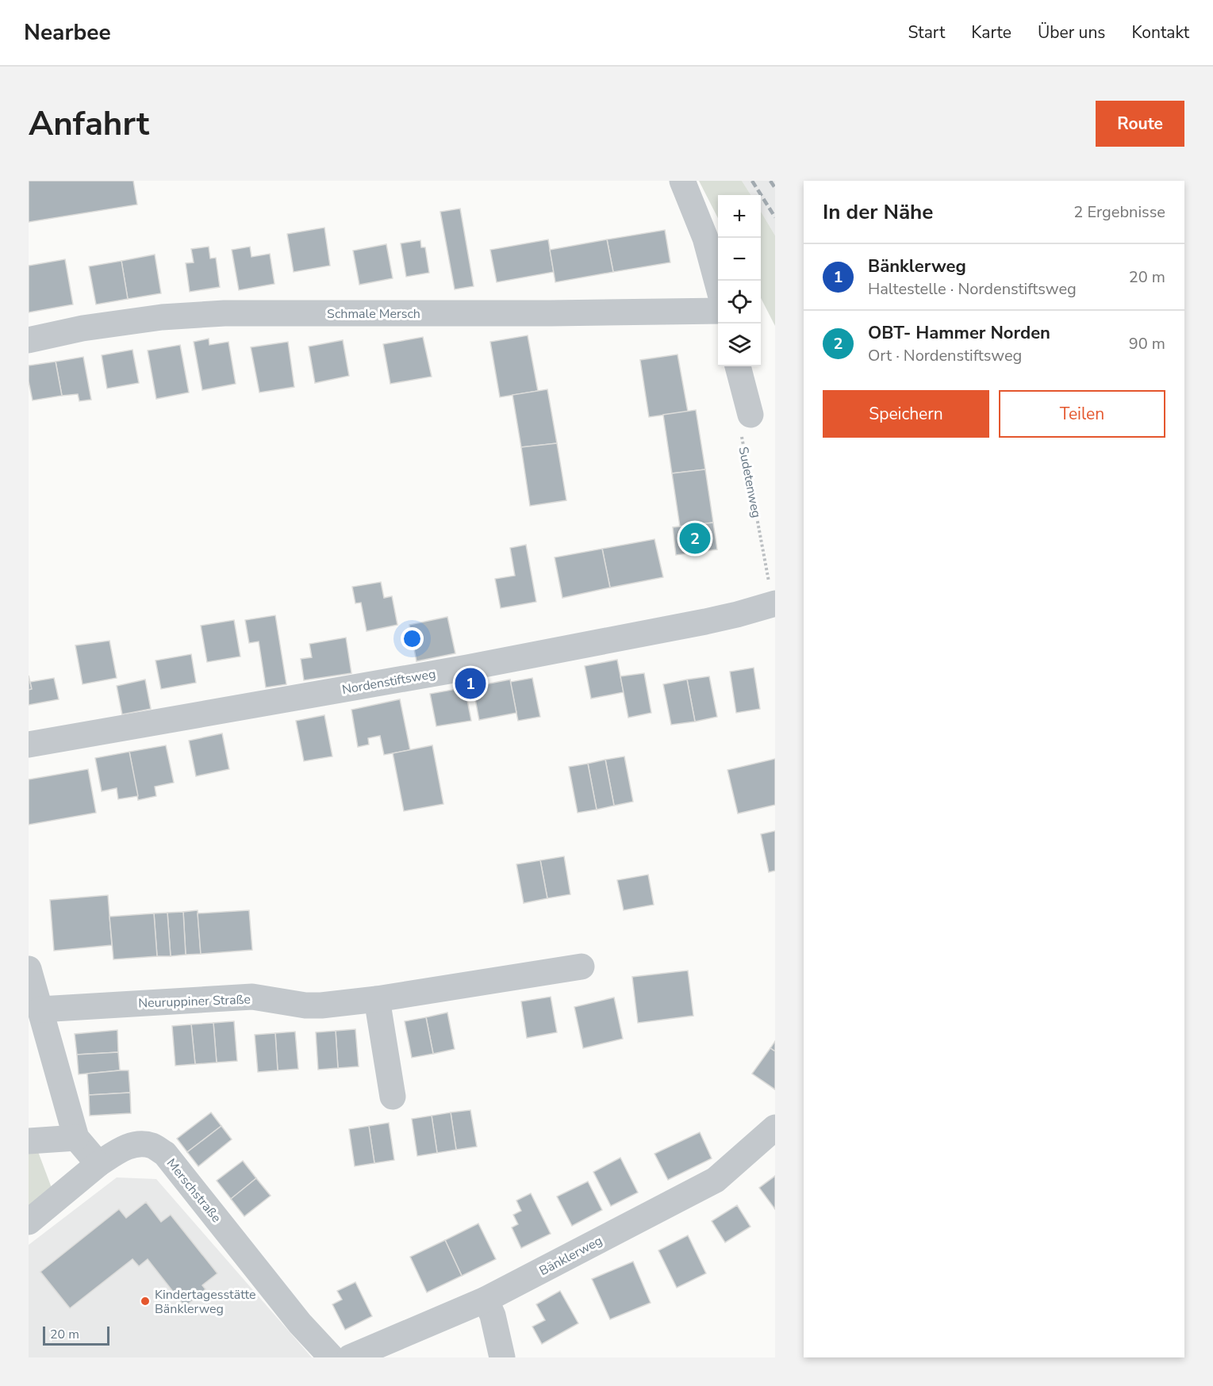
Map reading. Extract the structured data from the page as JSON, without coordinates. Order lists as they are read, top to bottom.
{
  "streets": {
    "street": [
      "Schmale Mersch",
      "Nordenstiftsweg",
      "Neuruppiner Straße",
      "Merschstraße",
      "Bänklerweg"
    ],
    "path": ["Sudetenweg"]
  },
  "crossings": [
    ["Sudetenweg", "Nordenstiftsweg"]
  ],
  "places": ["Kindertagesstätte Bänklerweg"],
  "scale_bar": "20 m",
  "page": {
    "header": "Nearbee",
    "nav": [
      "Start",
      "Karte",
      "Über uns",
      "Kontakt"
    ],
    "buttons": [
      "Route",
      ["Speichern", "Teilen"]
    ],
    "title": "Anfahrt",
    "heading": ["In der Nähe", "2 Ergebnisse"],
    "map_buttons": ["+", "−"],
    "list": [
      {
        "mark": "1",
        "name": "Bänklerweg",
        "note": "Haltestelle · Nordenstiftsweg",
        "value": "20 m"
      },
      {
        "mark": "2",
        "name": "OBT- Hammer Norden",
        "note": "Ort · Nordenstiftsweg",
        "value": "90 m"
      }
    ],
    "pins": ["2", "1"],
    "scale": "20 m"
  }
}
